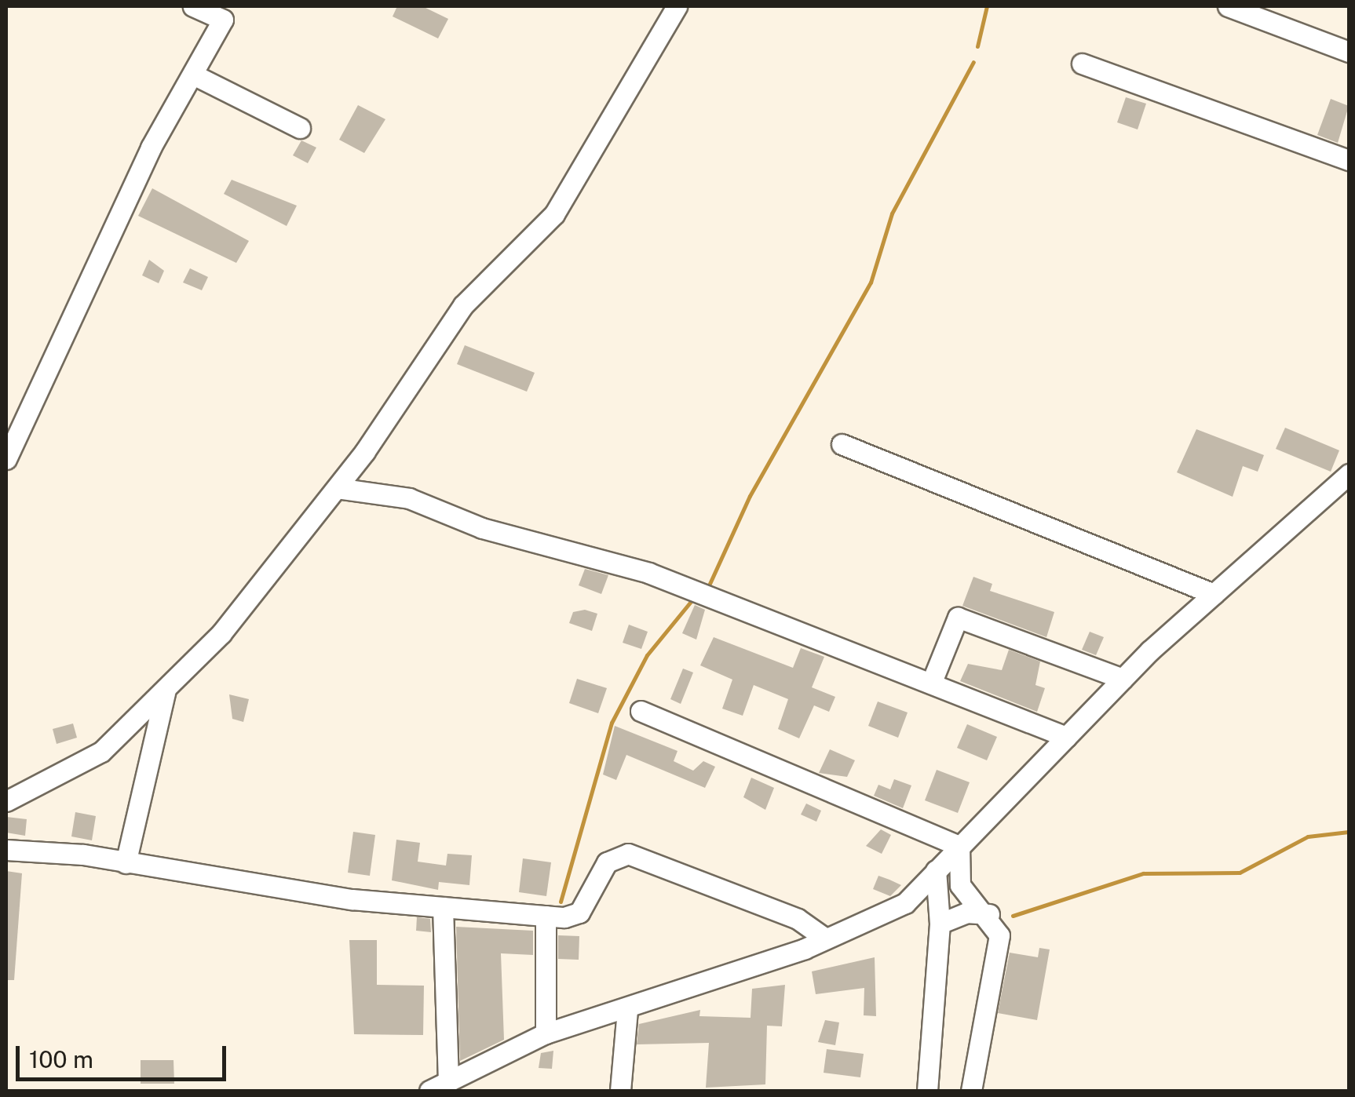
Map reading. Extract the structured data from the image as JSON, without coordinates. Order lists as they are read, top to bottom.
{
  "scale_bar": "100 m"
}
